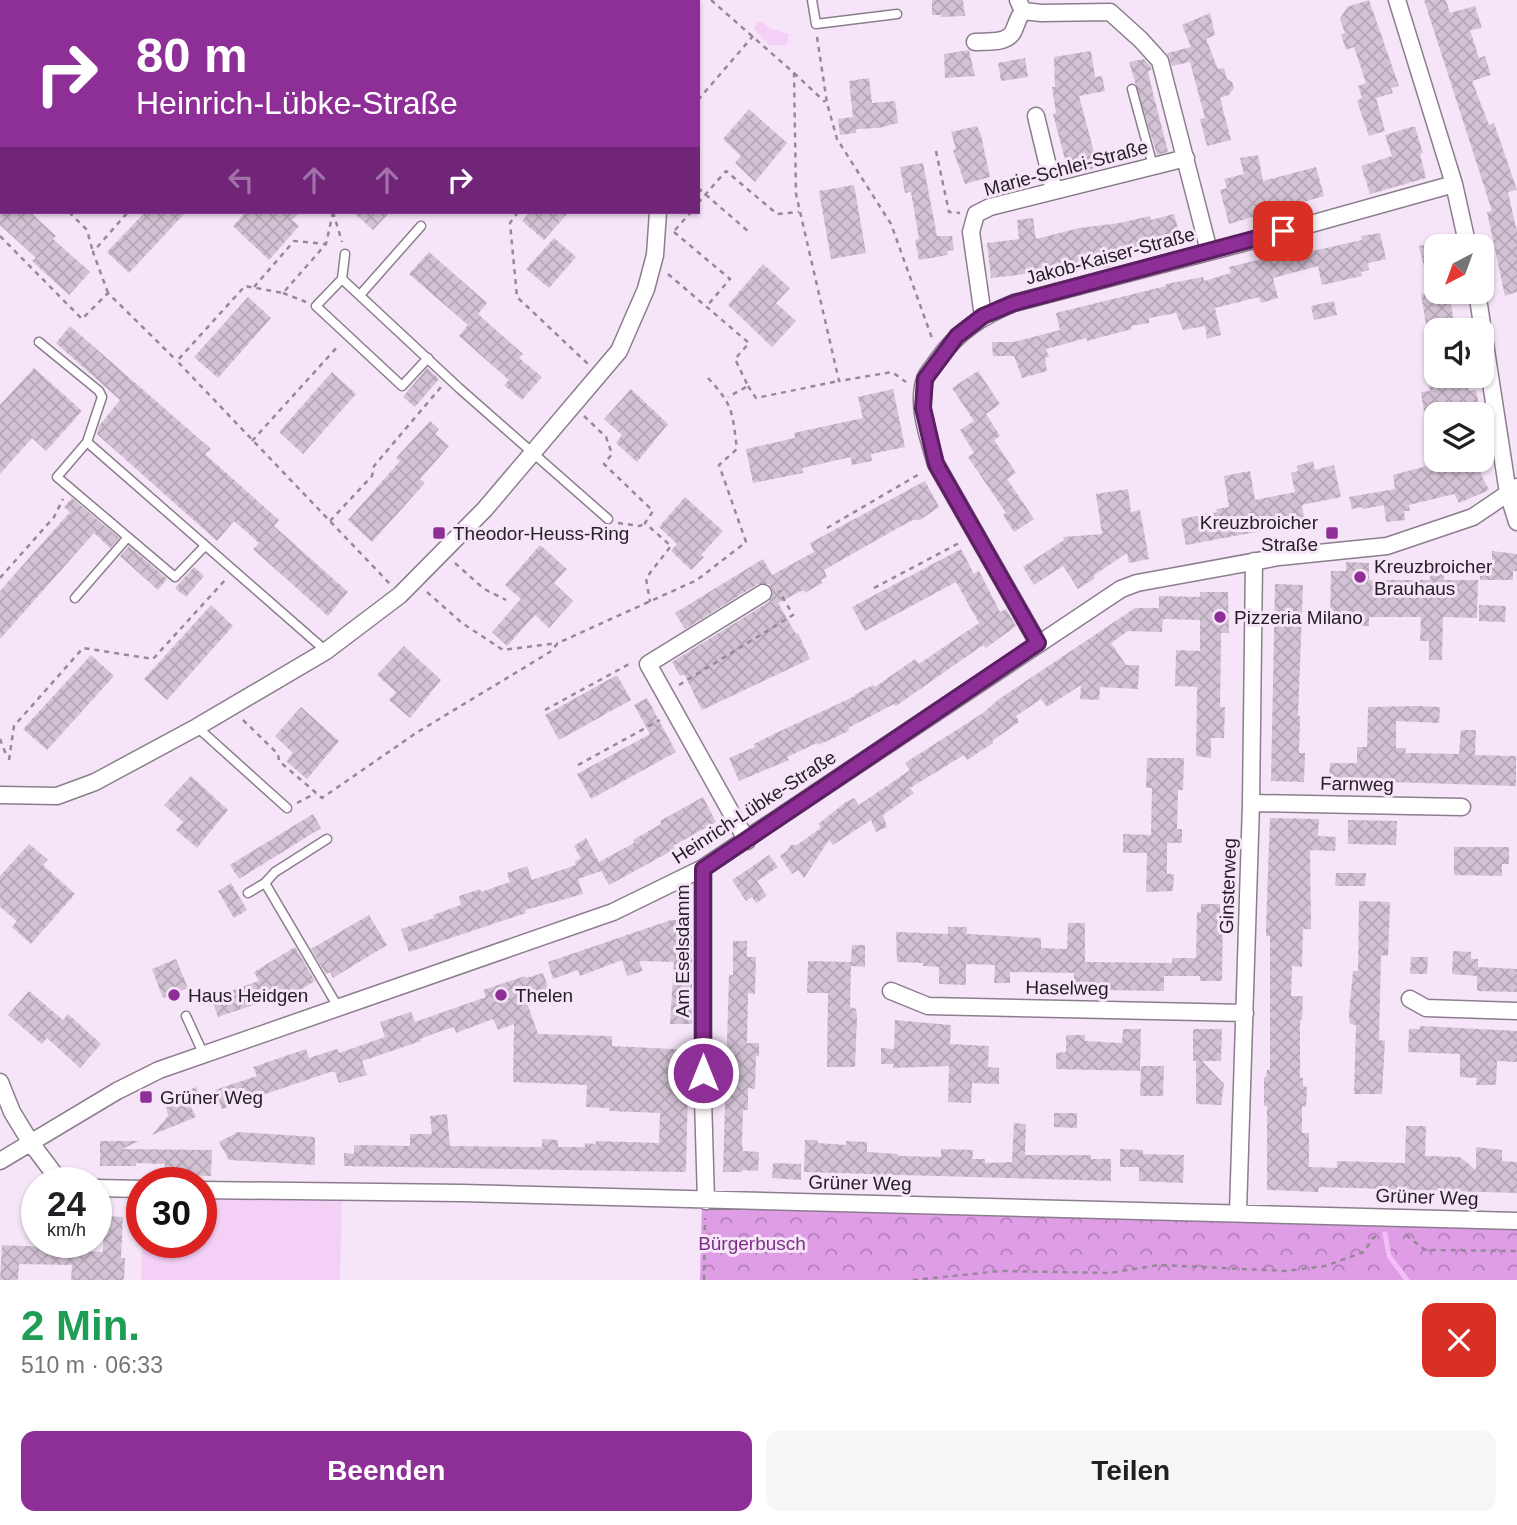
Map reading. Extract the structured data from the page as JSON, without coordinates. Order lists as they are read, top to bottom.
{
  "streets": {
    "street": [
      "Marie-Schlei-Straße",
      "Jakob-Kaiser-Straße",
      "Farnweg",
      "Heinrich-Lübke-Straße",
      "Ginsterweg",
      "Am Eselsdamm",
      "Haselweg",
      "Grüner Weg"
    ]
  },
  "crossings": [
    ["Marie-Schlei-Straße", "Jakob-Kaiser-Straße"],
    ["Jakob-Kaiser-Straße", "Heinrich-Lübke-Straße"],
    ["Farnweg", "Ginsterweg"],
    ["Heinrich-Lübke-Straße", "Ginsterweg"],
    ["Heinrich-Lübke-Straße", "Am Eselsdamm"],
    ["Ginsterweg", "Haselweg"],
    ["Ginsterweg", "Grüner Weg"],
    ["Am Eselsdamm", "Grüner Weg"]
  ],
  "parks": ["Bürgerbusch"],
  "places": {
    "transit": ["Theodor-Heuss-Ring", "Kreuzbroicher Straße", "Grüner Weg"],
    "other": [
      "Kreuzbroicher Brauhaus",
      "Pizzeria Milano",
      "Haus Heidgen",
      "Thelen"
    ]
  },
  "north": "bottom left",
  "page": {
    "turn": ["80 m", "Heinrich-Lübke-Straße"],
    "speed": "24 km/h",
    "limit": "30",
    "heading": ["2 Min.", "510 m · 06:33"],
    "buttons": ["Beenden", "Teilen"]
  }
}
